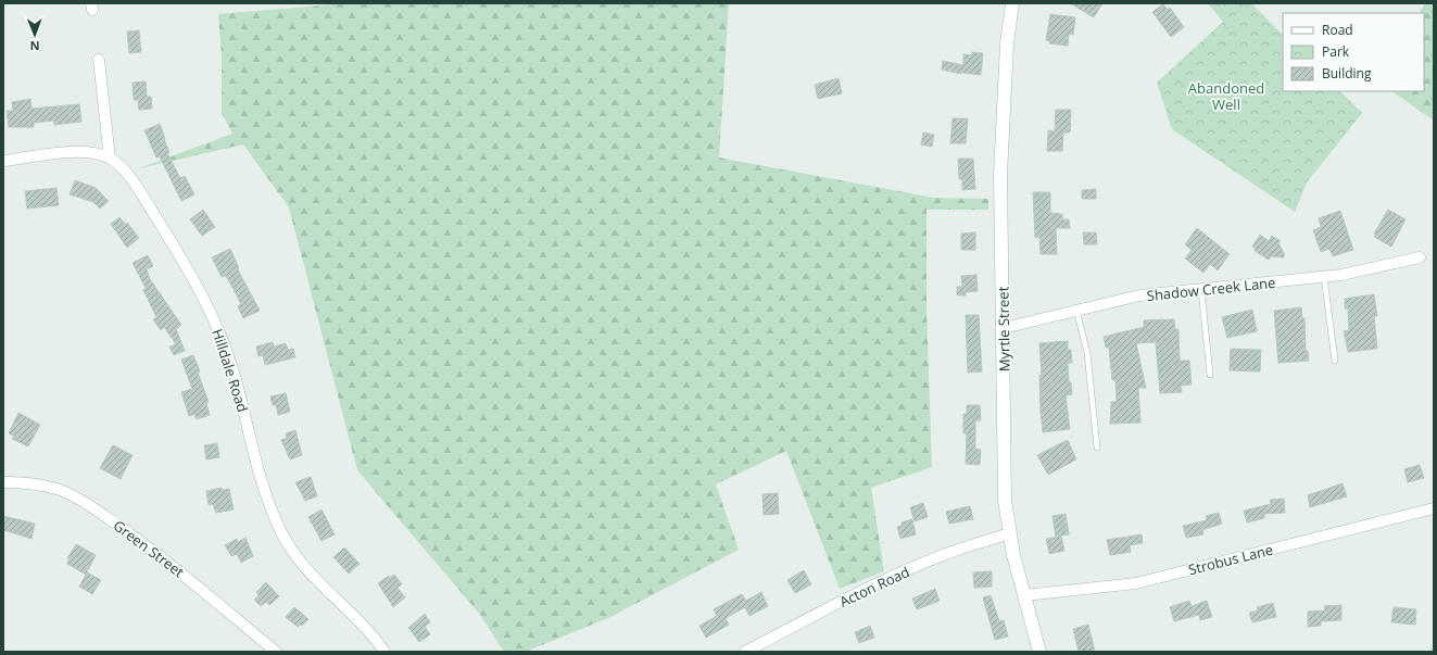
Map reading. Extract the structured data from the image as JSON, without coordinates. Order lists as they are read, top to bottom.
{
  "streets": {
    "street": [
      "Shadow Creek Lane",
      "Myrtle Street",
      "Hilldale Road",
      "Green Street",
      "Strobus Lane",
      "Acton Road"
    ]
  },
  "crossings": [
    ["Shadow Creek Lane", "Myrtle Street"],
    ["Myrtle Street", "Strobus Lane"],
    ["Myrtle Street", "Acton Road"]
  ],
  "parks": ["Abandoned Well"],
  "legend": ["Road", "Park", "Building"],
  "north": "bottom"
}
